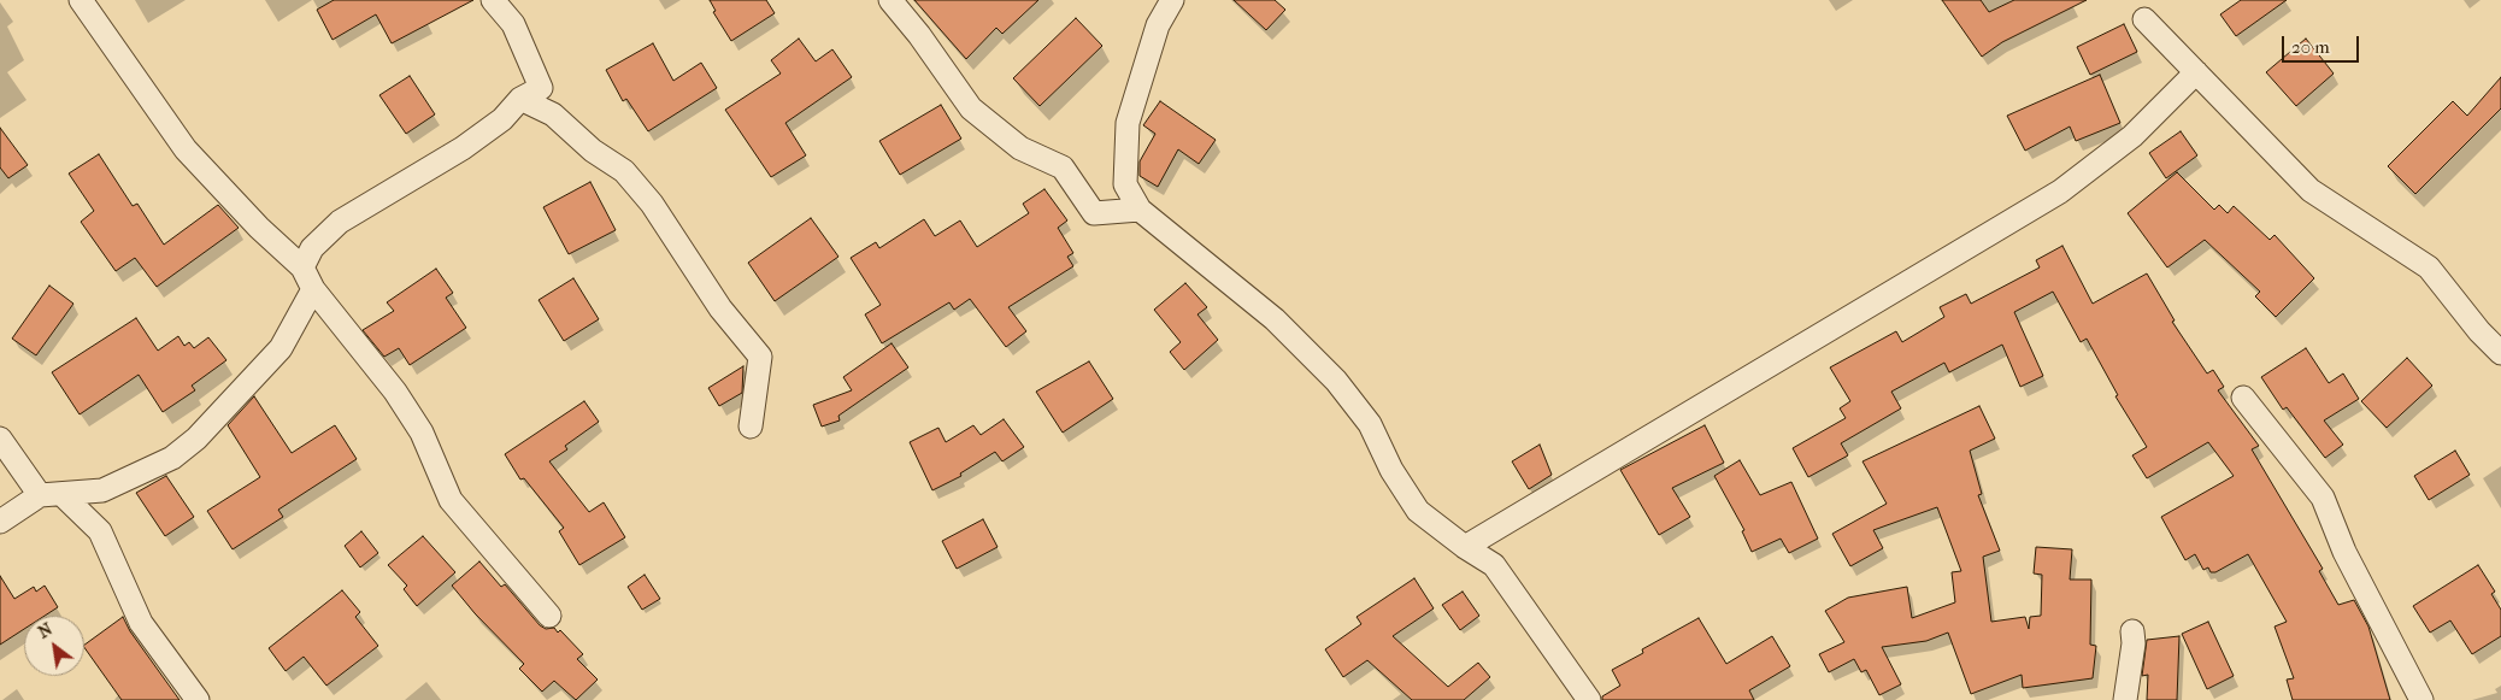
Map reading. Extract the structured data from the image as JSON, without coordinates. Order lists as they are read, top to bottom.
{
  "scale_bar": "20 m",
  "north": "top left"
}
